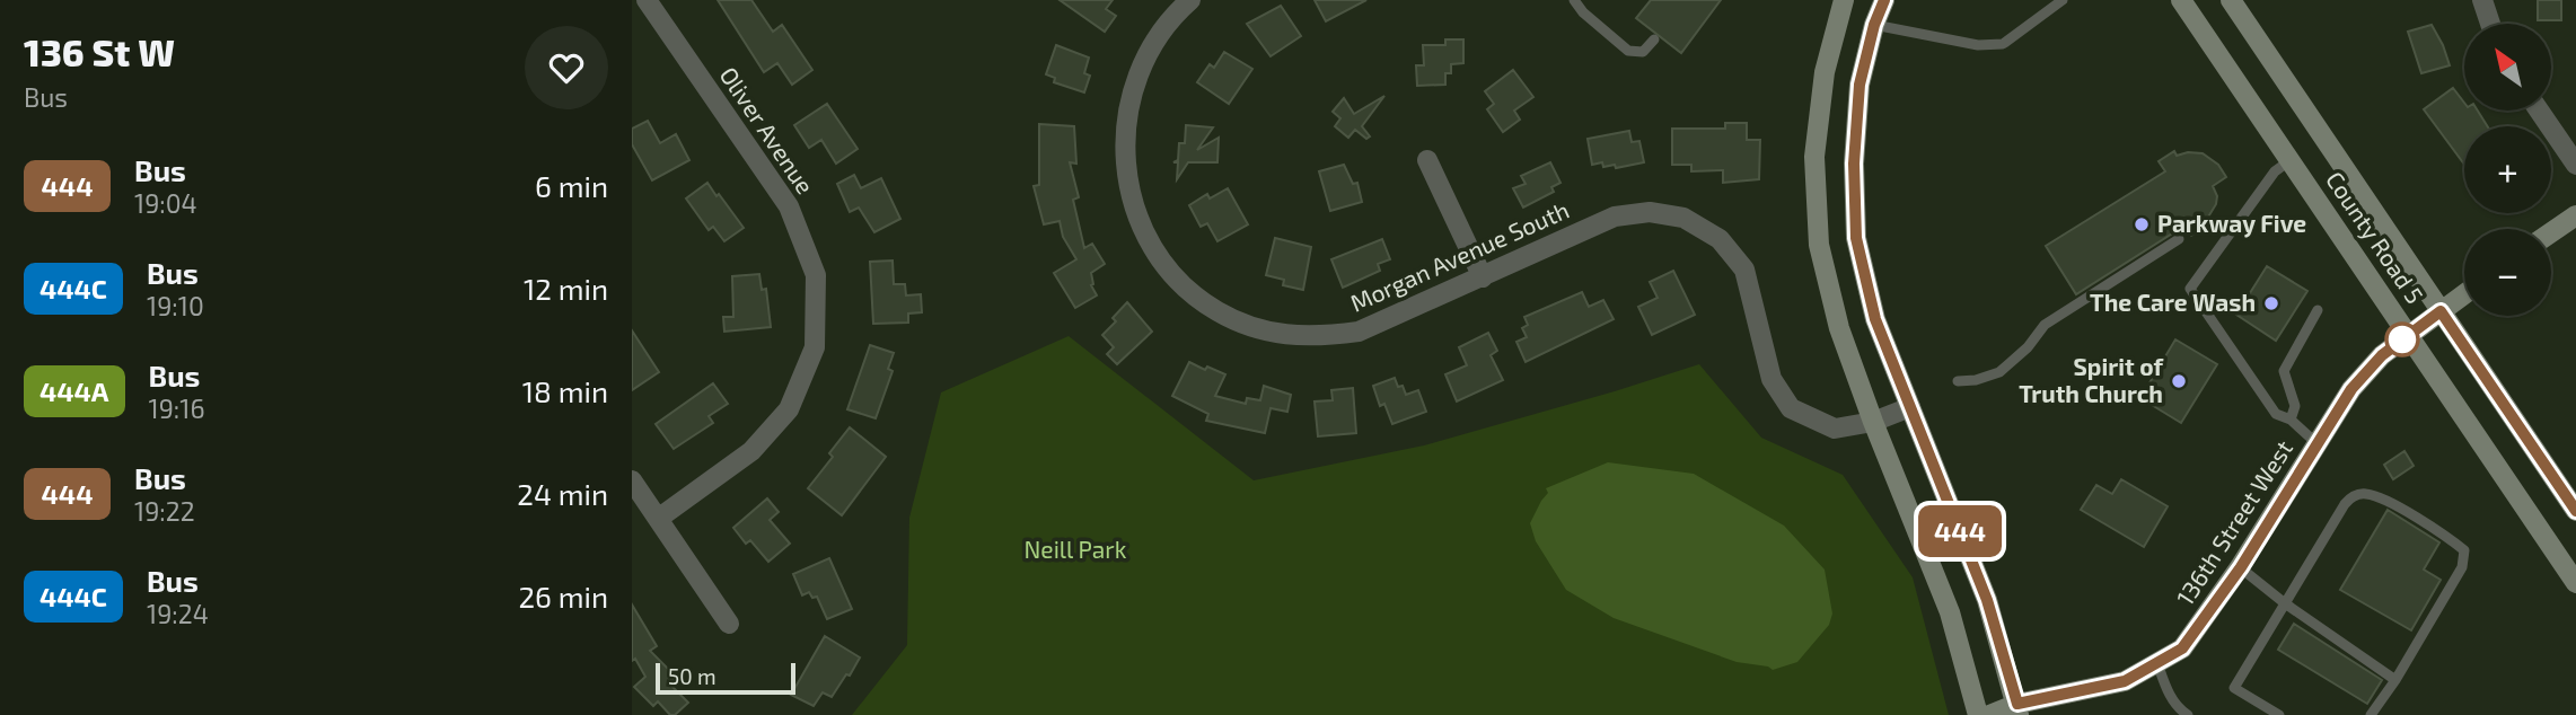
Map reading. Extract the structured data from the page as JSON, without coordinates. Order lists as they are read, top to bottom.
{
  "streets": {
    "street": [
      "Oliver Avenue",
      "County Road 5",
      "Morgan Avenue South",
      "136th Street West"
    ]
  },
  "crossings": [
    ["County Road 5", "136th Street West"]
  ],
  "parks": ["Neill Park"],
  "places": ["Parkway Five", "The Care Wash", "Spirit of Truth Church"],
  "lines": ["bus line 444"],
  "scale_bar": "50 m",
  "north": "top left",
  "page": {
    "heading": ["136 St W", "Bus"],
    "on_map": "444",
    "map_buttons": ["+", "−"],
    "list": [
      {
        "mark": "444",
        "name": "Bus",
        "note": "19:04",
        "value": "6 min"
      },
      {
        "mark": "444C",
        "name": "Bus",
        "note": "19:10",
        "value": "12 min"
      },
      {
        "mark": "444A",
        "name": "Bus",
        "note": "19:16",
        "value": "18 min"
      },
      {
        "mark": "444",
        "name": "Bus",
        "note": "19:22",
        "value": "24 min"
      },
      {
        "mark": "444C",
        "name": "Bus",
        "note": "19:24",
        "value": "26 min"
      }
    ],
    "scale": "50 m"
  }
}
